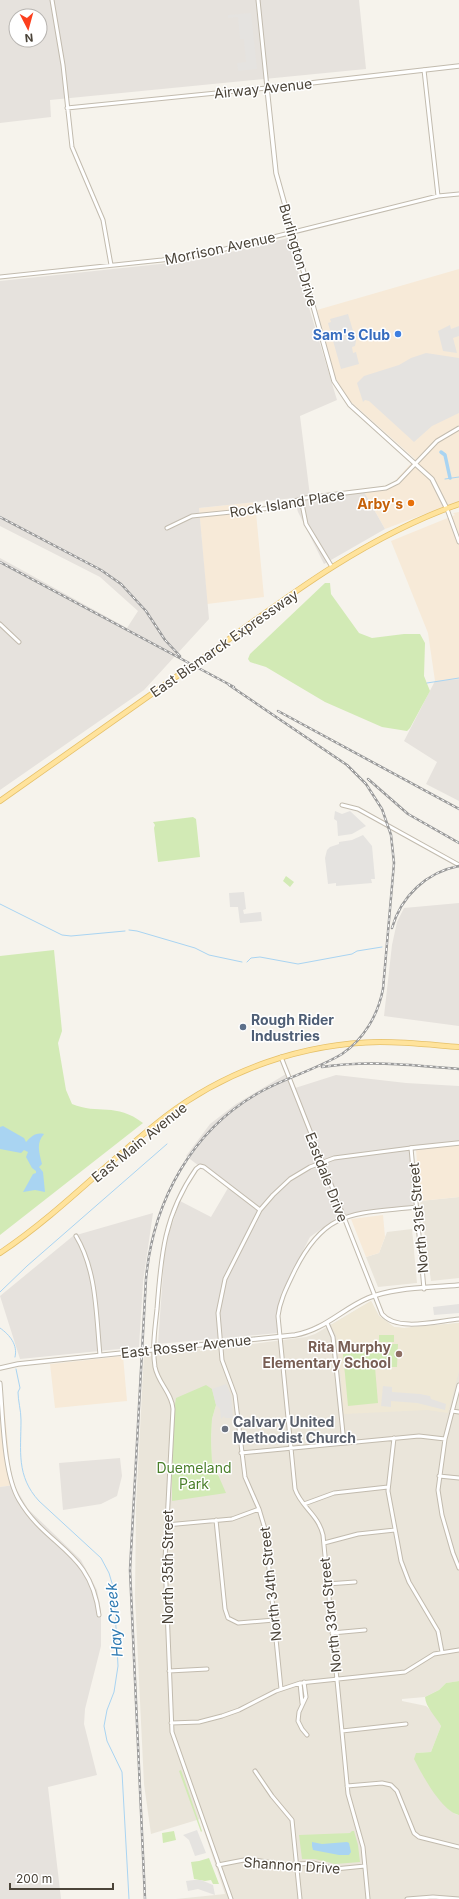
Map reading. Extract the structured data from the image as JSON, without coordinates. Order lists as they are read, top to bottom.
{
  "streets": {
    "main road": ["East Bismarck Expressway", "East Main Avenue"],
    "street": [
      "Airway Avenue",
      "Morrison Avenue",
      "Burlington Drive",
      "Rock Island Place",
      "Eastdale Drive",
      "North 31st Street",
      "East Rosser Avenue",
      "North 35th Street",
      "North 34th Street",
      "North 33rd Street",
      "Shannon Drive"
    ]
  },
  "crossings": [
    ["Airway Avenue", "Burlington Drive"],
    ["Morrison Avenue", "Burlington Drive"],
    ["Burlington Drive", "Rock Island Place"],
    ["Burlington Drive", "East Bismarck Expressway"],
    ["East Main Avenue", "Eastdale Drive"],
    ["Eastdale Drive", "East Rosser Avenue"],
    ["Eastdale Drive", "North 34th Street"],
    ["Eastdale Drive", "North 33rd Street"],
    ["North 31st Street", "East Rosser Avenue"],
    ["North 31st Street", "North 34th Street"],
    ["North 31st Street", "North 33rd Street"],
    ["East Rosser Avenue", "North 35th Street"],
    ["East Rosser Avenue", "North 34th Street"],
    ["East Rosser Avenue", "North 33rd Street"],
    ["North 35th Street", "North 34th Street"],
    ["North 35th Street", "Shannon Drive"],
    ["North 33rd Street", "Shannon Drive"]
  ],
  "water": ["Hay Creek"],
  "parks": ["Duemeland Park"],
  "places": [
    "Sam's Club",
    "Arby's",
    "Rough Rider Industries",
    "Rita Murphy Elementary School",
    "Calvary United Methodist Church"
  ],
  "scale_bar": "200 m",
  "north": "bottom"
}
